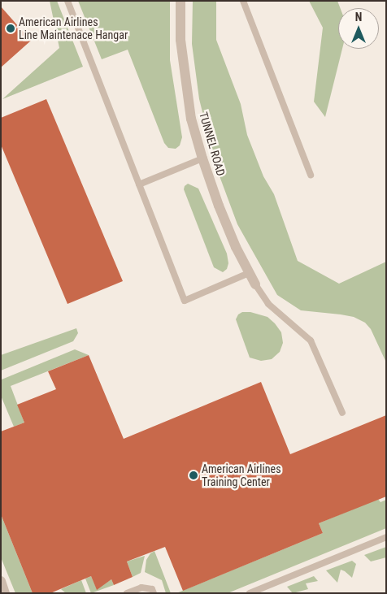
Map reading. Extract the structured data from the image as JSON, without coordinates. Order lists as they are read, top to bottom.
{
  "streets": {
    "street": ["TUNNEL ROAD"]
  },
  "places": ["American Airlines Line Maintenace Hangar", "American Airlines Training Center"],
  "north": "top"
}
